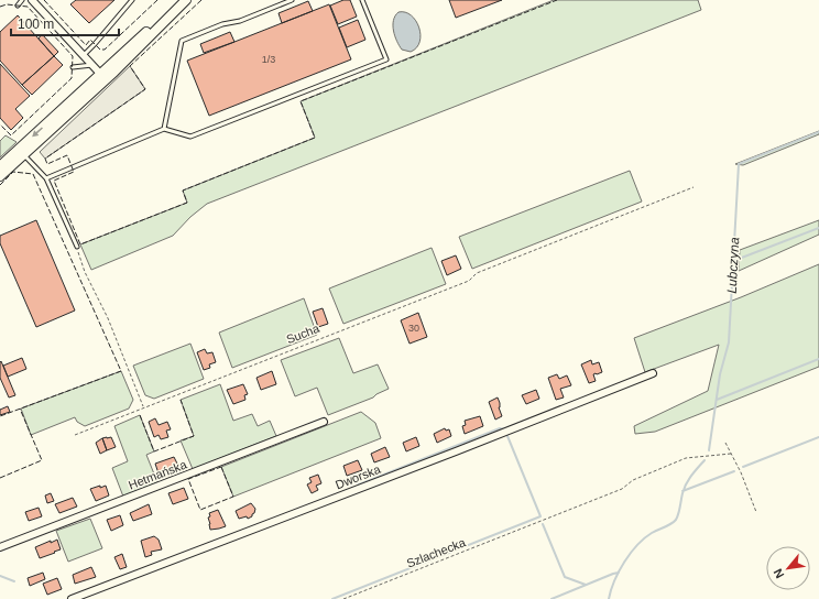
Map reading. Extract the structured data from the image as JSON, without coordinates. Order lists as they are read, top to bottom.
{
  "streets": {
    "street": ["Hetmańska", "Dworska"],
    "path": ["Sucha", "Szlachecka"]
  },
  "water": ["Lubczyna"],
  "house_numbers": ["1/3", "30"],
  "scale_bar": "100 m",
  "north": "bottom left"
}
